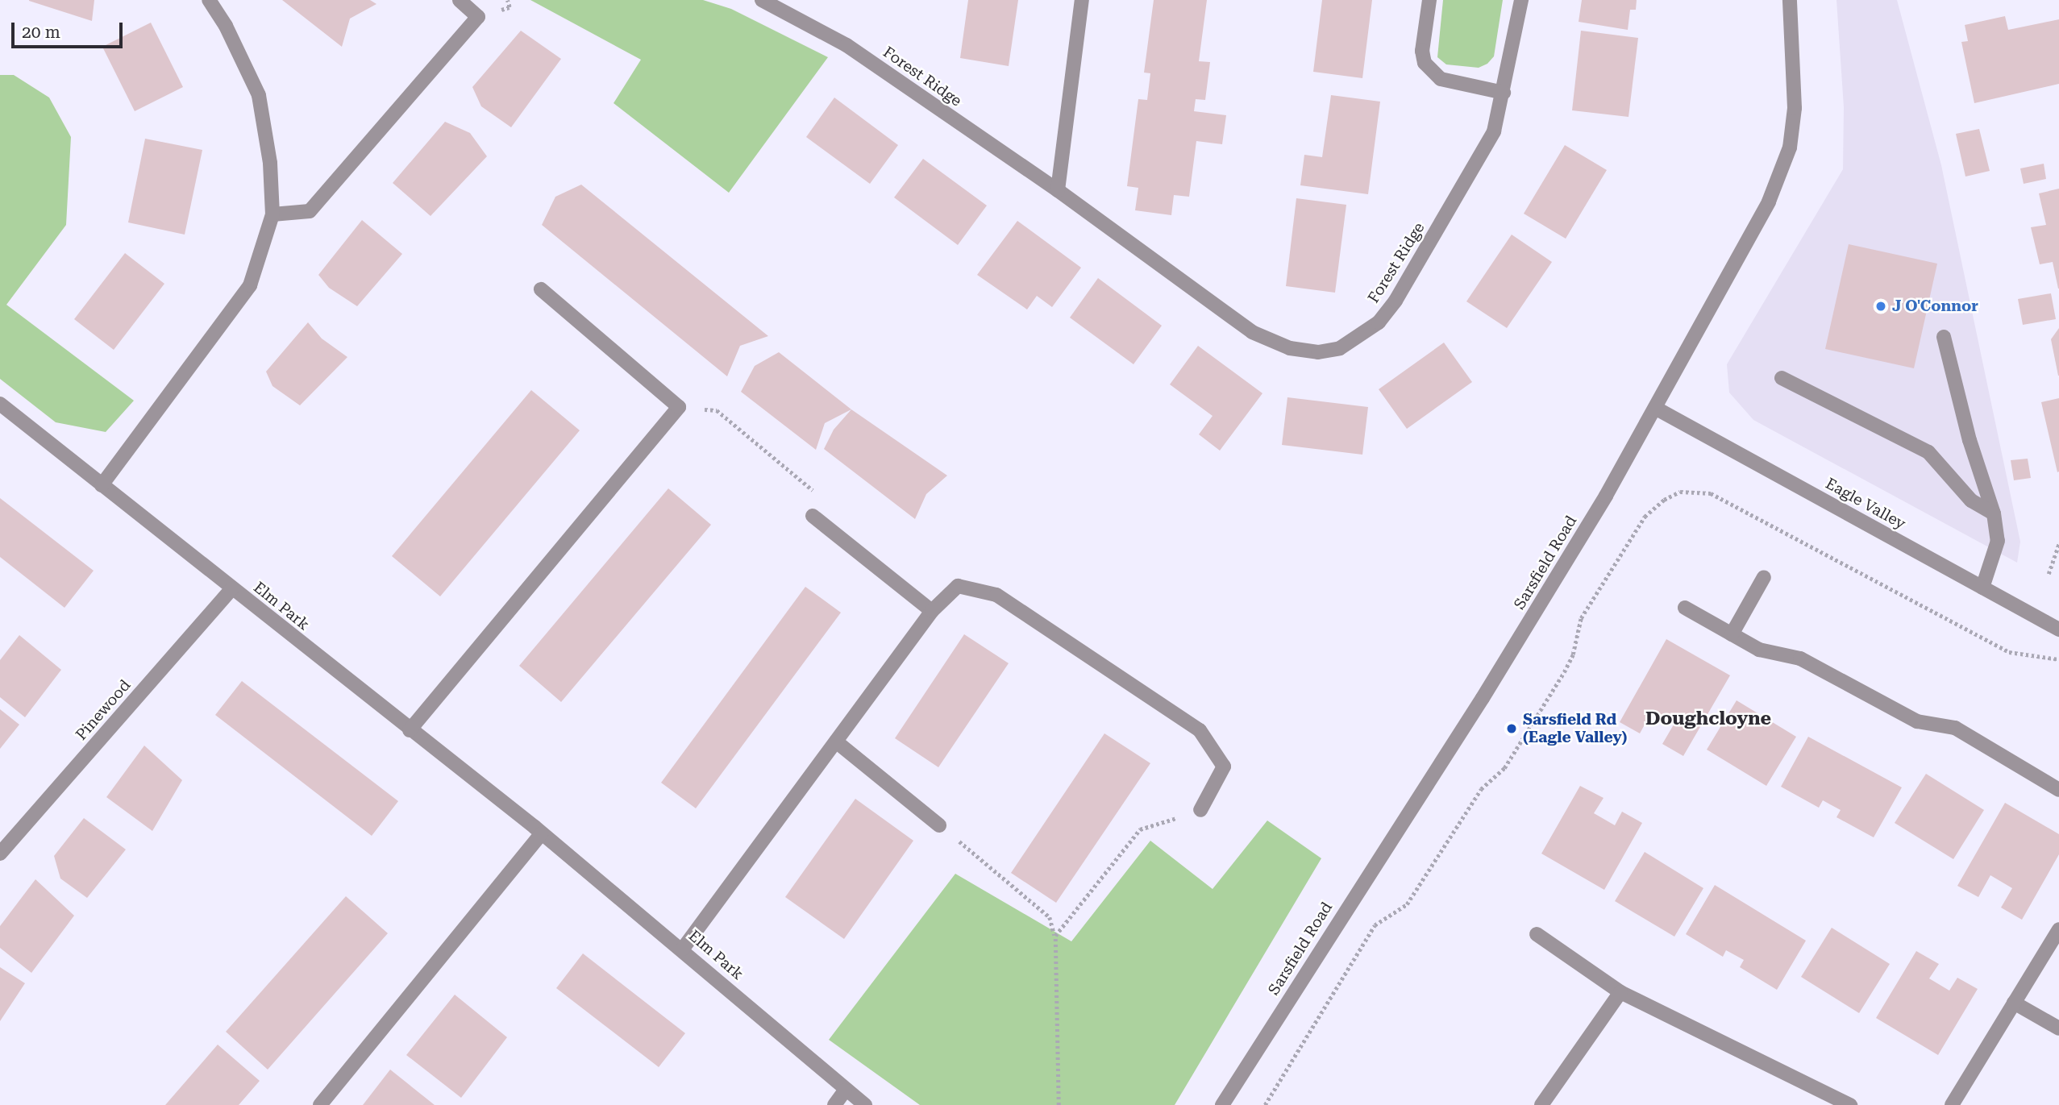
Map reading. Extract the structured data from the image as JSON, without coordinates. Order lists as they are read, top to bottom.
{
  "streets": {
    "street": [
      "Forest Ridge",
      "Eagle Valley",
      "Sarsfield Road",
      "Elm Park",
      "Pinewood"
    ]
  },
  "crossings": [
    ["Eagle Valley", "Sarsfield Road"],
    ["Elm Park", "Pinewood"]
  ],
  "districts": ["Doughcloyne"],
  "places": ["J O'Connor", "Sarsfield Rd (Eagle Valley)"],
  "scale_bar": "20 m"
}
